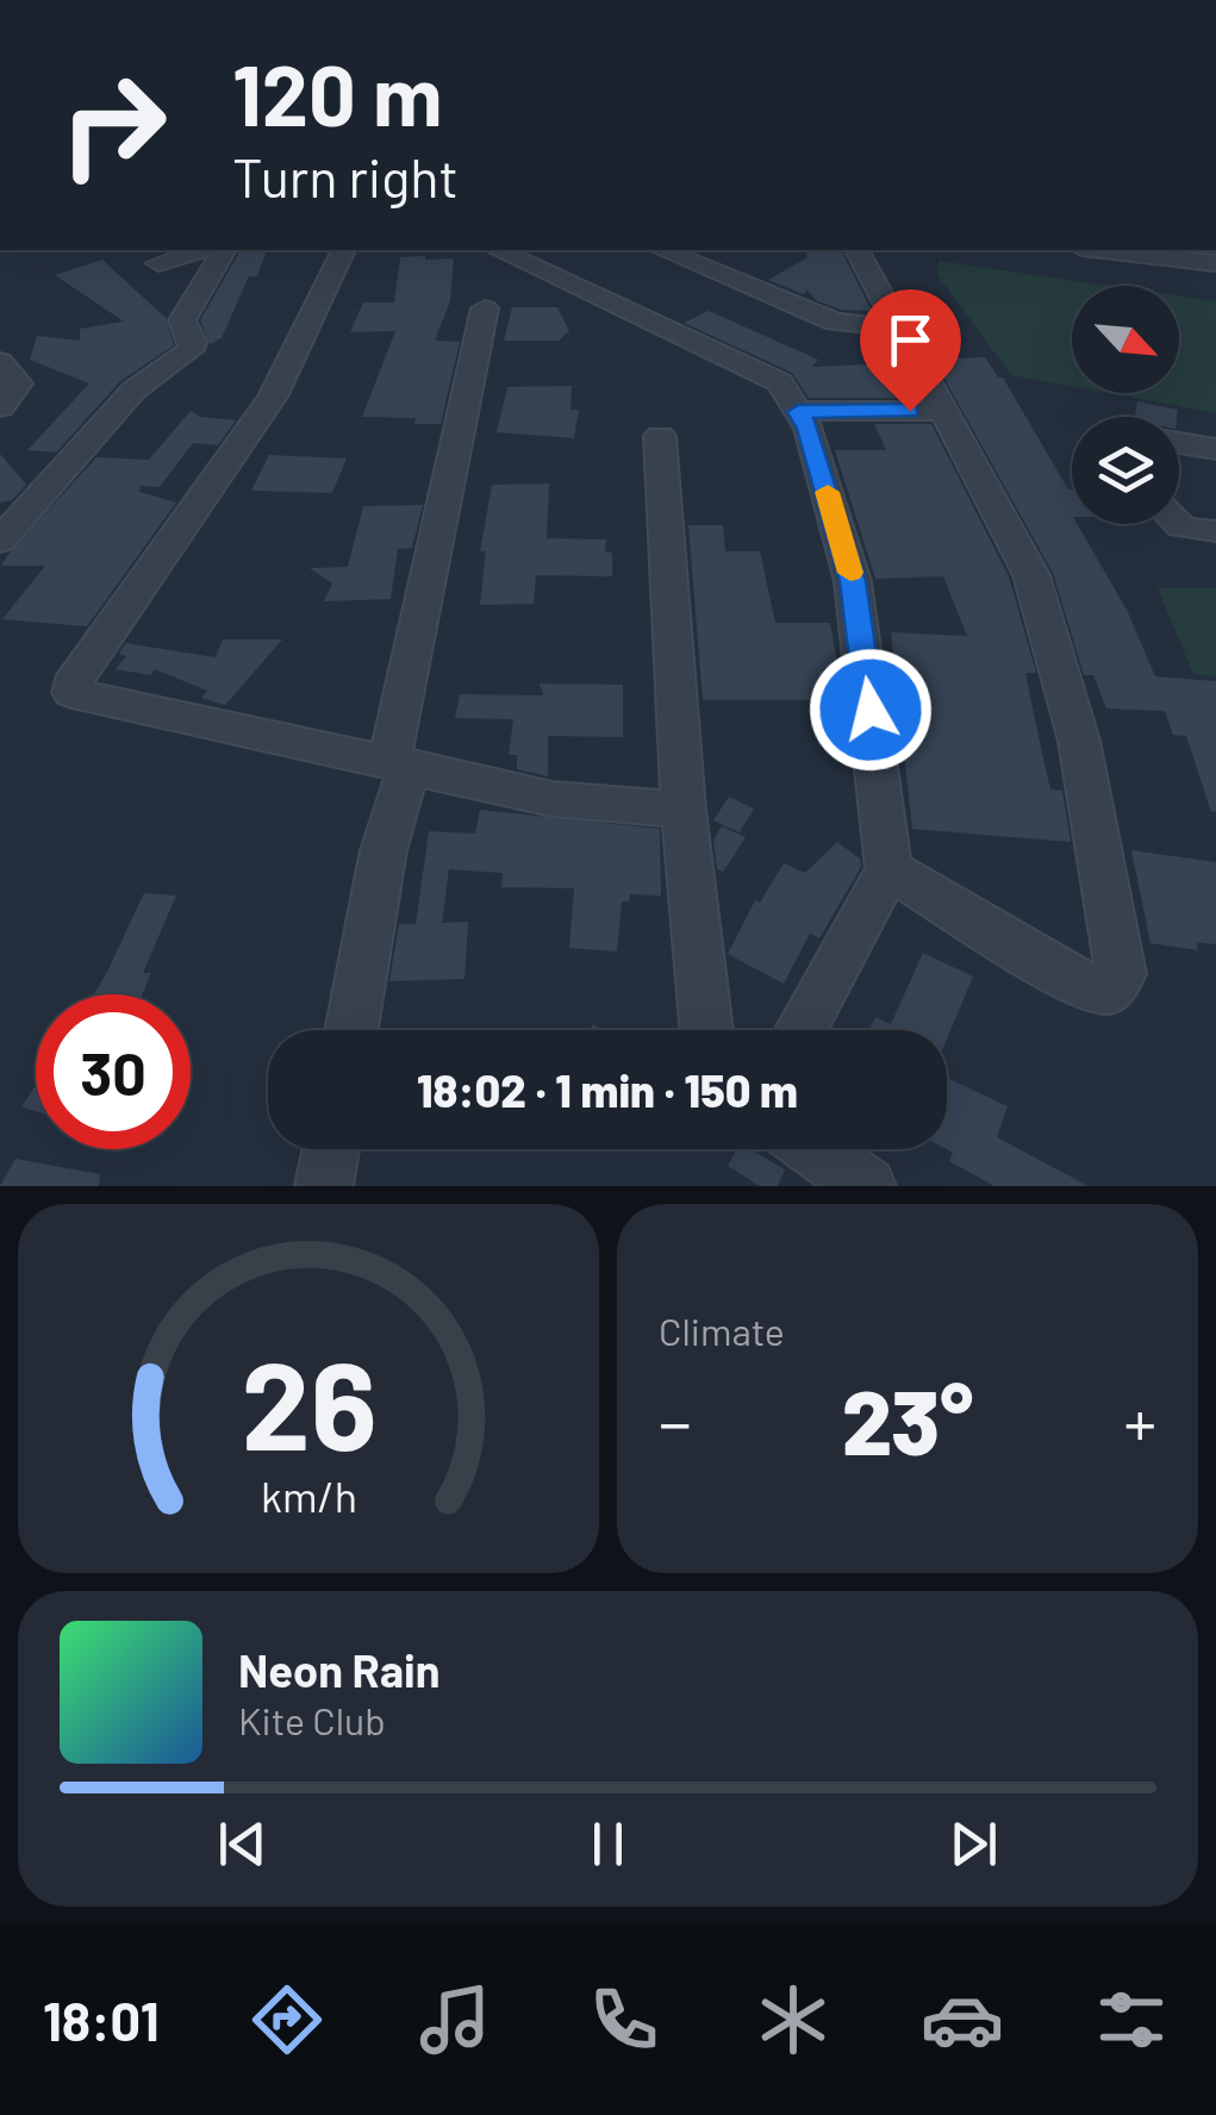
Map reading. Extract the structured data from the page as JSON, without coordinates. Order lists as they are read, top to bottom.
{
  "north": "bottom right",
  "page": {
    "turn": ["120 m", "Turn right"],
    "limit": "30",
    "trip": "18:02 · 1 min · 150 m",
    "tile": "Climate",
    "heat": ["−", "23°", "+"],
    "song": ["Neon Rain", "Kite Club"],
    "tabs": "18:01",
    "gauge": ["26", "km/h"]
  }
}
